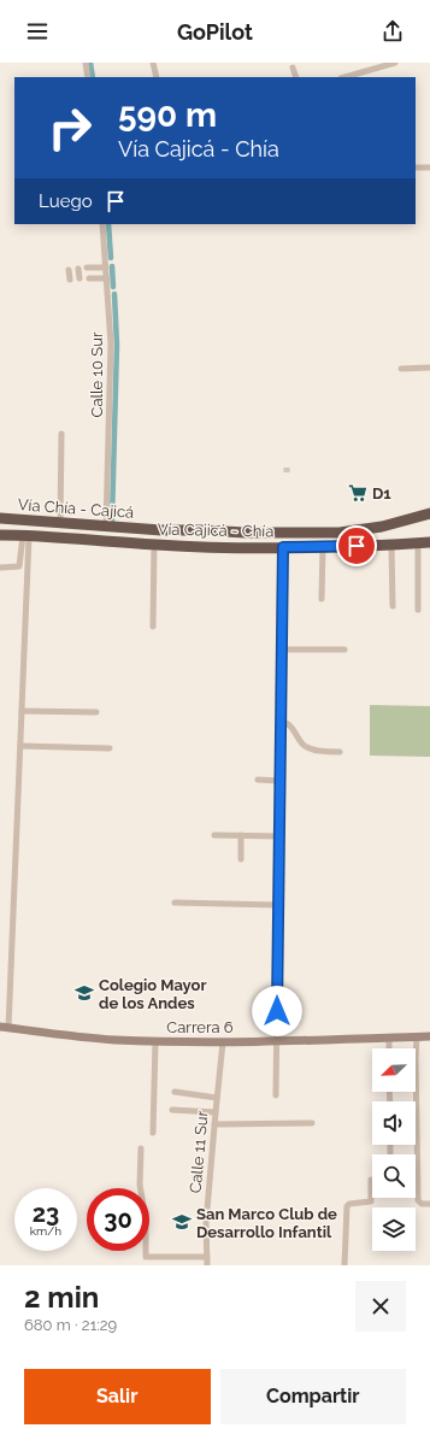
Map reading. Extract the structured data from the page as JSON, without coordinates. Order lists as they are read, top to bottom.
{
  "streets": {
    "highway": ["Vía Chía - Cajicá", "Vía Cajicá - Chía"],
    "main road": ["Carrera 6"],
    "street": ["Calle 10 Sur", "Calle 11 Sur"]
  },
  "crossings": [
    ["Calle 10 Sur", "Vía Chía - Cajicá"],
    ["Carrera 6", "Calle 11 Sur"]
  ],
  "places": {
    "supermarket": ["D1"],
    "school or university": ["Colegio Mayor de los Andes", "San Marco Club de Desarrollo Infantil"]
  },
  "north": "bottom left",
  "page": {
    "header": "GoPilot",
    "turn": ["590 m", "Vía Cajicá - Chía"],
    "then": "Luego",
    "speed": "23 km/h",
    "limit": "30",
    "heading": ["2 min", "680 m · 21:29"],
    "buttons": ["Salir", "Compartir"]
  }
}
